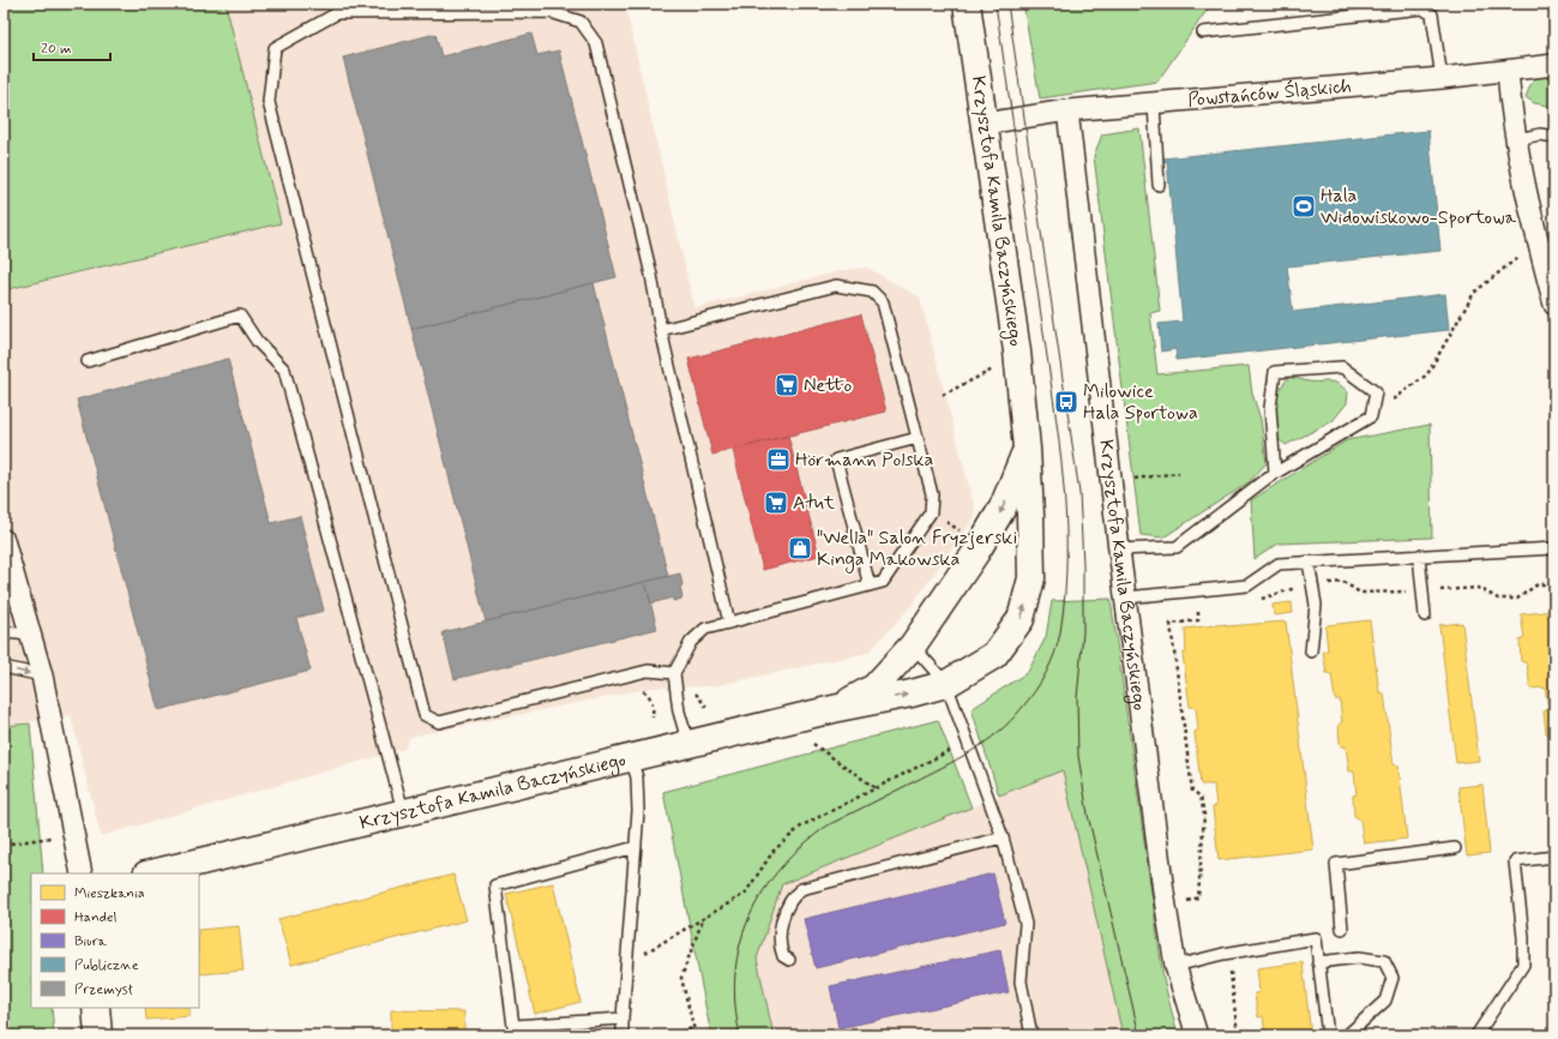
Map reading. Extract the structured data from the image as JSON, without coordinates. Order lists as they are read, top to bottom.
{
  "streets": {
    "street": ["Powstańców Śląskich", "Krzysztofa Kamila Baczyńskiego"]
  },
  "crossings": [
    ["Powstańców Śląskich", "Krzysztofa Kamila Baczyńskiego"]
  ],
  "places": {
    "sports": ["Hala Widowiskowo-Sportowa"],
    "supermarket": ["Netto", "Atut"],
    "bus stop": ["Milowice Hala Sportowa"],
    "office": ["Hörmann Polska"],
    "shop": ["\"Wella\" Salon Fryzjerski Kinga Makowska"]
  },
  "legend": [
    "Mieszkania",
    "Handel",
    "Biura",
    "Publiczne",
    "Przemysł"
  ],
  "scale_bar": "20 m"
}
